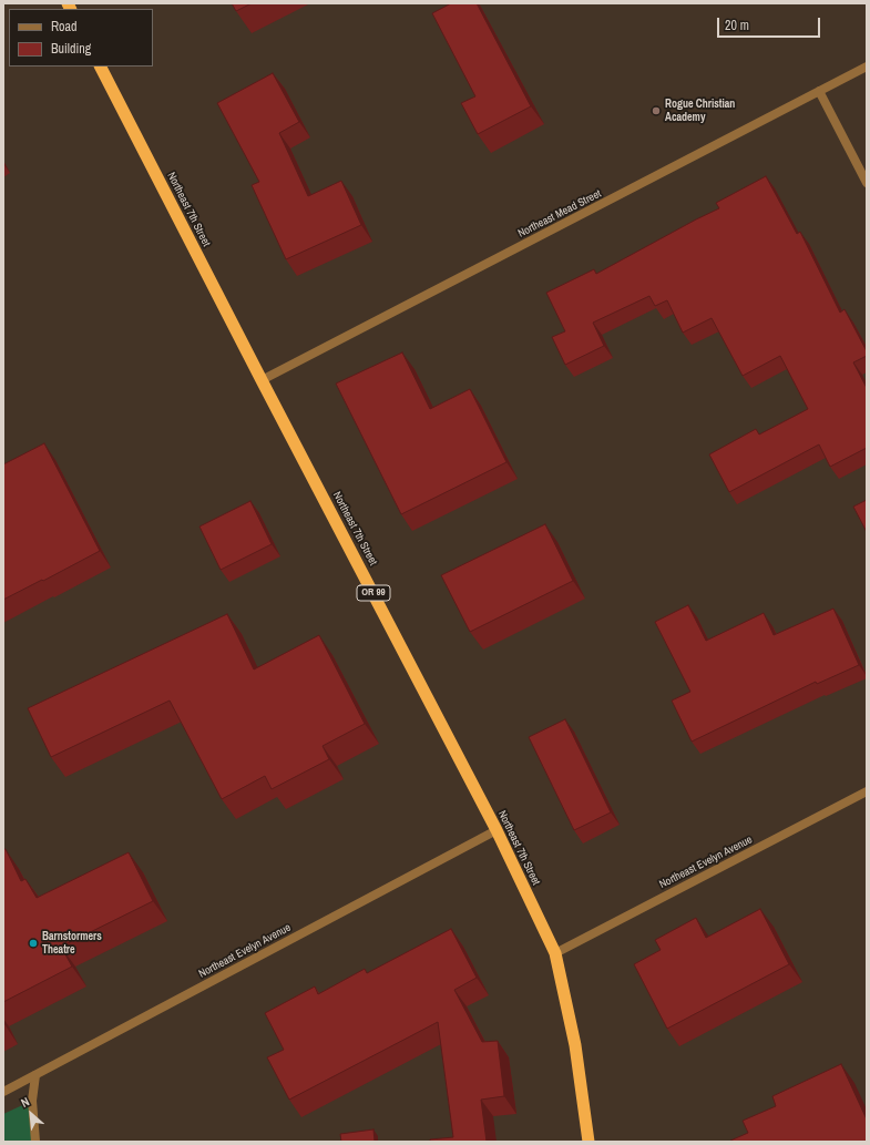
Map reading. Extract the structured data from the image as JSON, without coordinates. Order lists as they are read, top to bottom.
{
  "streets": {
    "highway": ["Northeast 7th Street", "OR 99"],
    "street": ["Northeast Mead Street", "Northeast Evelyn Avenue"]
  },
  "crossings": [
    ["Northeast 7th Street", "Northeast Mead Street"],
    ["Northeast 7th Street", "Northeast Evelyn Avenue"]
  ],
  "places": ["Rogue Christian Academy", "Barnstormers Theatre"],
  "legend": ["Road", "Building"],
  "scale_bar": "20 m",
  "north": "top left"
}
